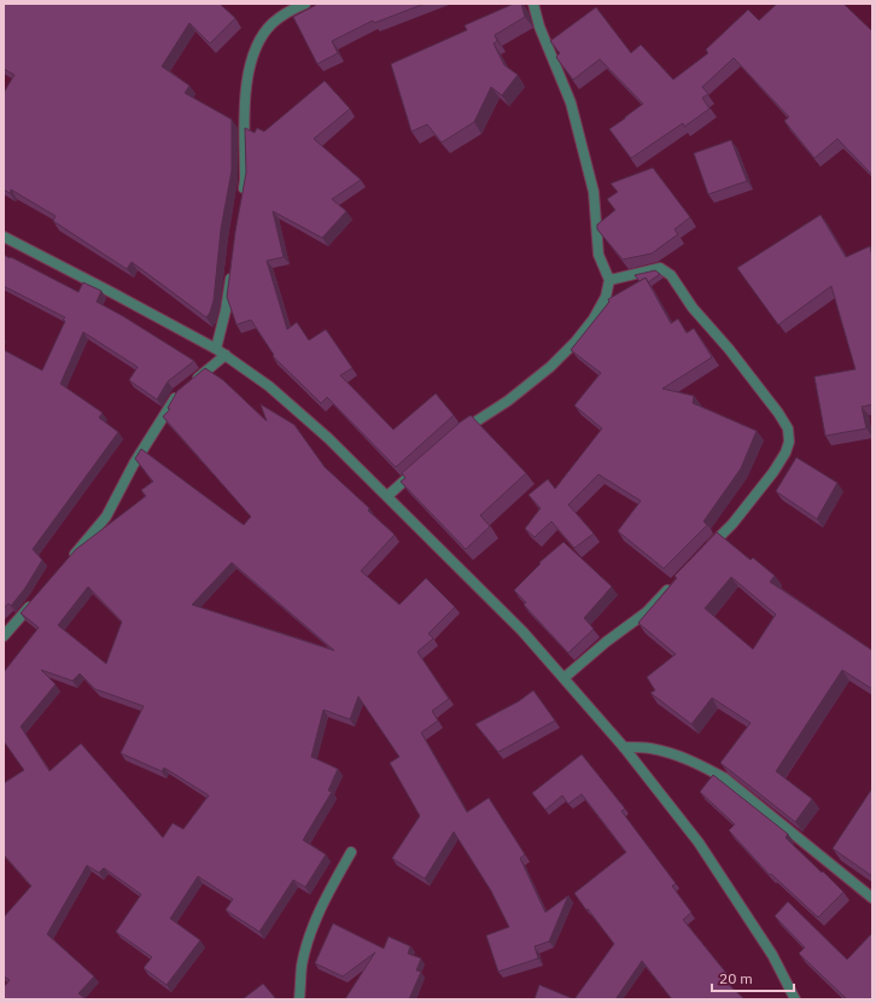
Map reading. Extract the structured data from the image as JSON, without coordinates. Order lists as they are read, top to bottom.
{
  "scale_bar": "20 m"
}
